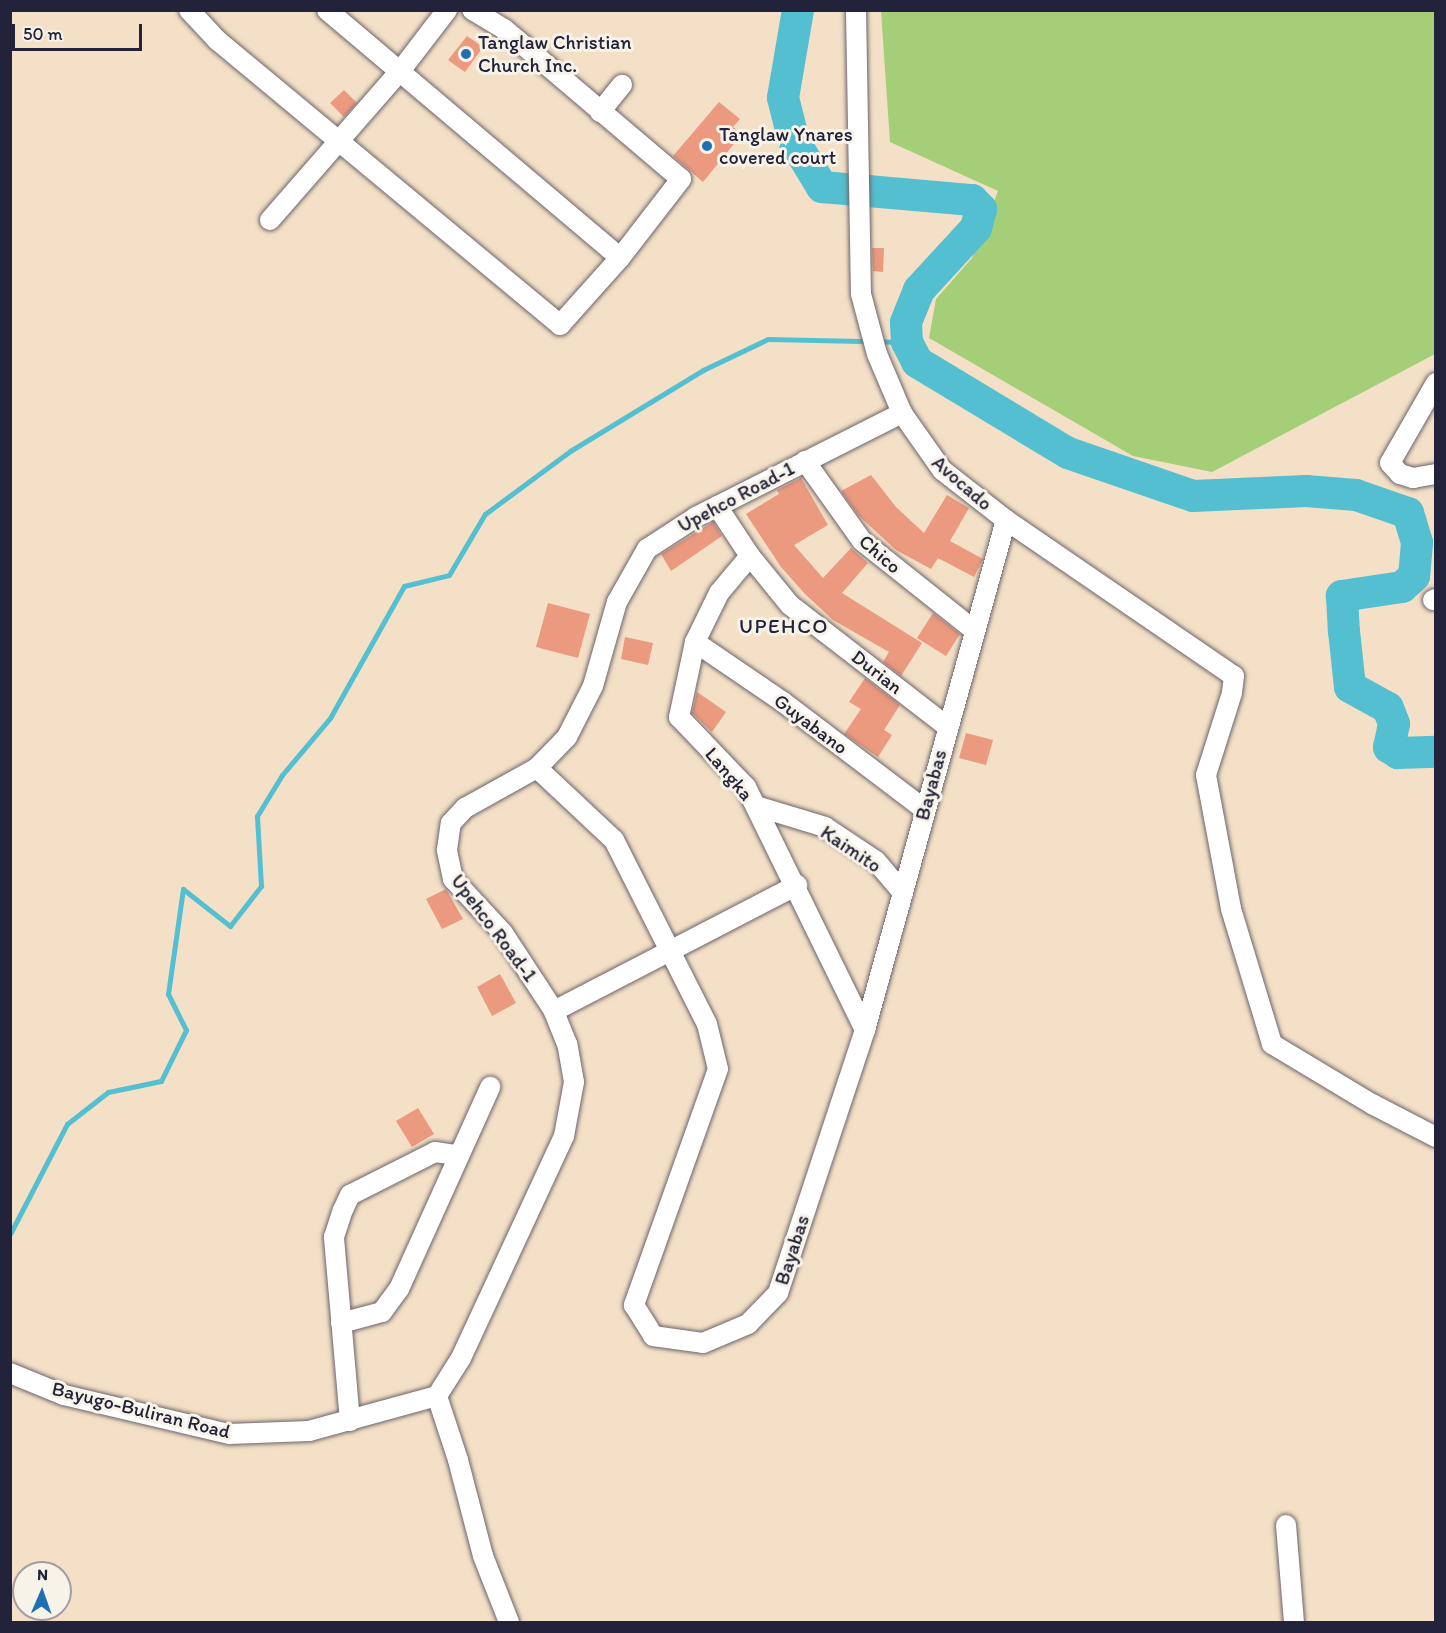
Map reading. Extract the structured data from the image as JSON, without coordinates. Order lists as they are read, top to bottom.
{
  "streets": {
    "street": [
      "Avocado",
      "Upehco Road-1",
      "Chico",
      "Durian",
      "Guyabano",
      "Langka",
      "Bayabas",
      "Kaimito",
      "Bayugo-Buliran Road"
    ]
  },
  "crossings": [
    ["Avocado", "Upehco Road-1"],
    ["Avocado", "Bayabas"],
    ["Upehco Road-1", "Chico"],
    ["Upehco Road-1", "Durian"],
    ["Upehco Road-1", "Bayabas"],
    ["Chico", "Bayabas"],
    ["Durian", "Langka"],
    ["Durian", "Bayabas"],
    ["Guyabano", "Langka"],
    ["Guyabano", "Bayabas"],
    ["Langka", "Bayabas"],
    ["Langka", "Kaimito"],
    ["Bayabas", "Kaimito"]
  ],
  "districts": ["UPEHCO"],
  "places": ["Tanglaw Christian Church Inc.", "Tanglaw Ynares covered court"],
  "scale_bar": "50 m",
  "north": "top"
}
